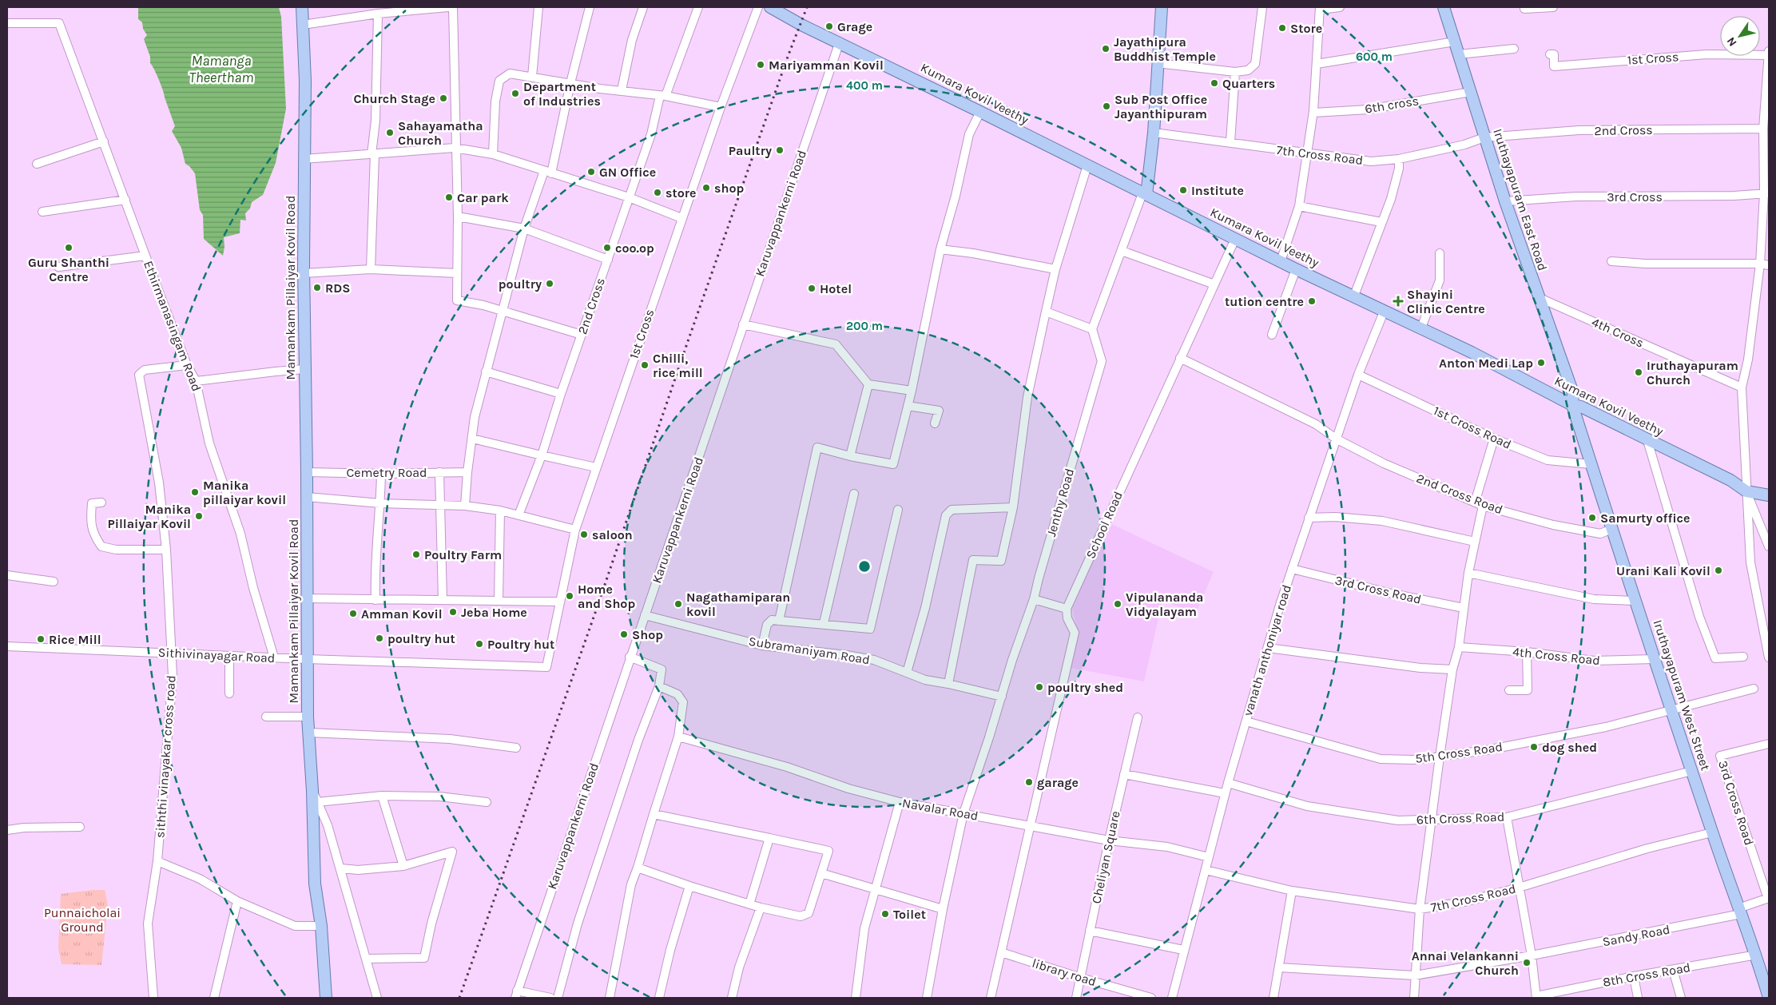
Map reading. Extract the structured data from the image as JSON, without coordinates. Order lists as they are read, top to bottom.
{
  "streets": {
    "main road": [
      "Kumara Kovil Veethy",
      "Iruthayapuram East Road",
      "Mamankam Pillaiyar Kovil Road",
      "Iruthayapuram West Street"
    ],
    "street": [
      "1st Cross",
      "6th cross",
      "2nd Cross",
      "7th Cross Road",
      "3rd Cross",
      "Karuvappankerni Road",
      "Ethirmanasingam Road",
      "4th Cross",
      "1st Cross Road",
      "Cemetry Road",
      "2nd Cross Road",
      "Jenthy Road",
      "School Road",
      "3rd Cross Road",
      "Subramaniyam Road",
      "vanath anthoniyar road",
      "Sithivinayagar Road",
      "4th Cross Road",
      "5th Cross Road",
      "siththi vinayakar cross road",
      "Navalar Road",
      "6th Cross Road",
      "Cheliyan Square",
      "Sandy Road",
      "library road",
      "8th Cross Road"
    ]
  },
  "crossings": [
    ["1st Cross", "Sithivinayagar Road"],
    ["Kumara Kovil Veethy", "Iruthayapuram East Road"],
    ["Kumara Kovil Veethy", "Karuvappankerni Road"],
    ["Kumara Kovil Veethy", "School Road"],
    ["Kumara Kovil Veethy", "vanath anthoniyar road"],
    ["Kumara Kovil Veethy", "Iruthayapuram West Street"],
    ["6th cross", "Iruthayapuram East Road"],
    ["2nd Cross", "7th Cross Road"],
    ["2nd Cross", "Iruthayapuram East Road"],
    ["7th Cross Road", "Iruthayapuram East Road"],
    ["7th Cross Road", "vanath anthoniyar road"],
    ["7th Cross Road", "Iruthayapuram West Street"],
    ["3rd Cross", "Iruthayapuram East Road"],
    ["Iruthayapuram East Road", "4th Cross"],
    ["Iruthayapuram East Road", "Iruthayapuram West Street"],
    ["Karuvappankerni Road", "Subramaniyam Road"],
    ["Mamankam Pillaiyar Kovil Road", "Cemetry Road"],
    ["Mamankam Pillaiyar Kovil Road", "Sithivinayagar Road"],
    ["Ethirmanasingam Road", "Sithivinayagar Road"],
    ["1st Cross Road", "vanath anthoniyar road"],
    ["1st Cross Road", "Iruthayapuram West Street"],
    ["2nd Cross Road", "School Road"],
    ["2nd Cross Road", "vanath anthoniyar road"],
    ["2nd Cross Road", "Iruthayapuram West Street"],
    ["Jenthy Road", "Subramaniyam Road"],
    ["Jenthy Road", "Navalar Road"],
    ["3rd Cross Road", "vanath anthoniyar road"],
    ["vanath anthoniyar road", "5th Cross Road"],
    ["vanath anthoniyar road", "Navalar Road"],
    ["vanath anthoniyar road", "6th Cross Road"],
    ["Sithivinayagar Road", "siththi vinayakar cross road"],
    ["4th Cross Road", "Iruthayapuram West Street"],
    ["Iruthayapuram West Street", "5th Cross Road"],
    ["Iruthayapuram West Street", "6th Cross Road"],
    ["Iruthayapuram West Street", "Sandy Road"],
    ["Iruthayapuram West Street", "8th Cross Road"],
    ["Navalar Road", "Cheliyan Square"],
    ["Cheliyan Square", "library road"]
  ],
  "water": ["Mamanga Theertham"],
  "parks": ["Punnaicholai Ground"],
  "places": {
    "other": [
      "Grage",
      "Store",
      "Jayathipura Buddhist Temple",
      "Mariyamman Kovil",
      "Quarters",
      "Department of Industries",
      "Church Stage",
      "Sub Post Office Jayanthipuram",
      "Sahayamatha Church",
      "Paultry",
      "GN Office",
      "shop",
      "Institute",
      "store",
      "Car park",
      "Guru Shanthi Centre",
      "coo.op",
      "poultry",
      "RDS",
      "Hotel",
      "tution centre",
      "Anton Medi Lap",
      "Chilli, rice mill",
      "Iruthayapuram Church",
      "Manika pillaiyar kovil",
      "Manika Pillaiyar Kovil",
      "Samurty office",
      "saloon",
      "Poultry Farm",
      "Urani Kali Kovil",
      "Home and Shop",
      "Nagathamiparan kovil",
      "Vipulananda Vidyalayam",
      "Jeba Home",
      "Amman Kovil",
      "Shop",
      "poultry hut",
      "Rice Mill",
      "Poultry hut",
      "poultry shed",
      "dog shed",
      "garage",
      "Toilet",
      "Annai Velankanni Church"
    ],
    "health": ["Shayini Clinic Centre"]
  },
  "north": "bottom left",
  "rings": ["600 m", "400 m", "200 m"]
}
